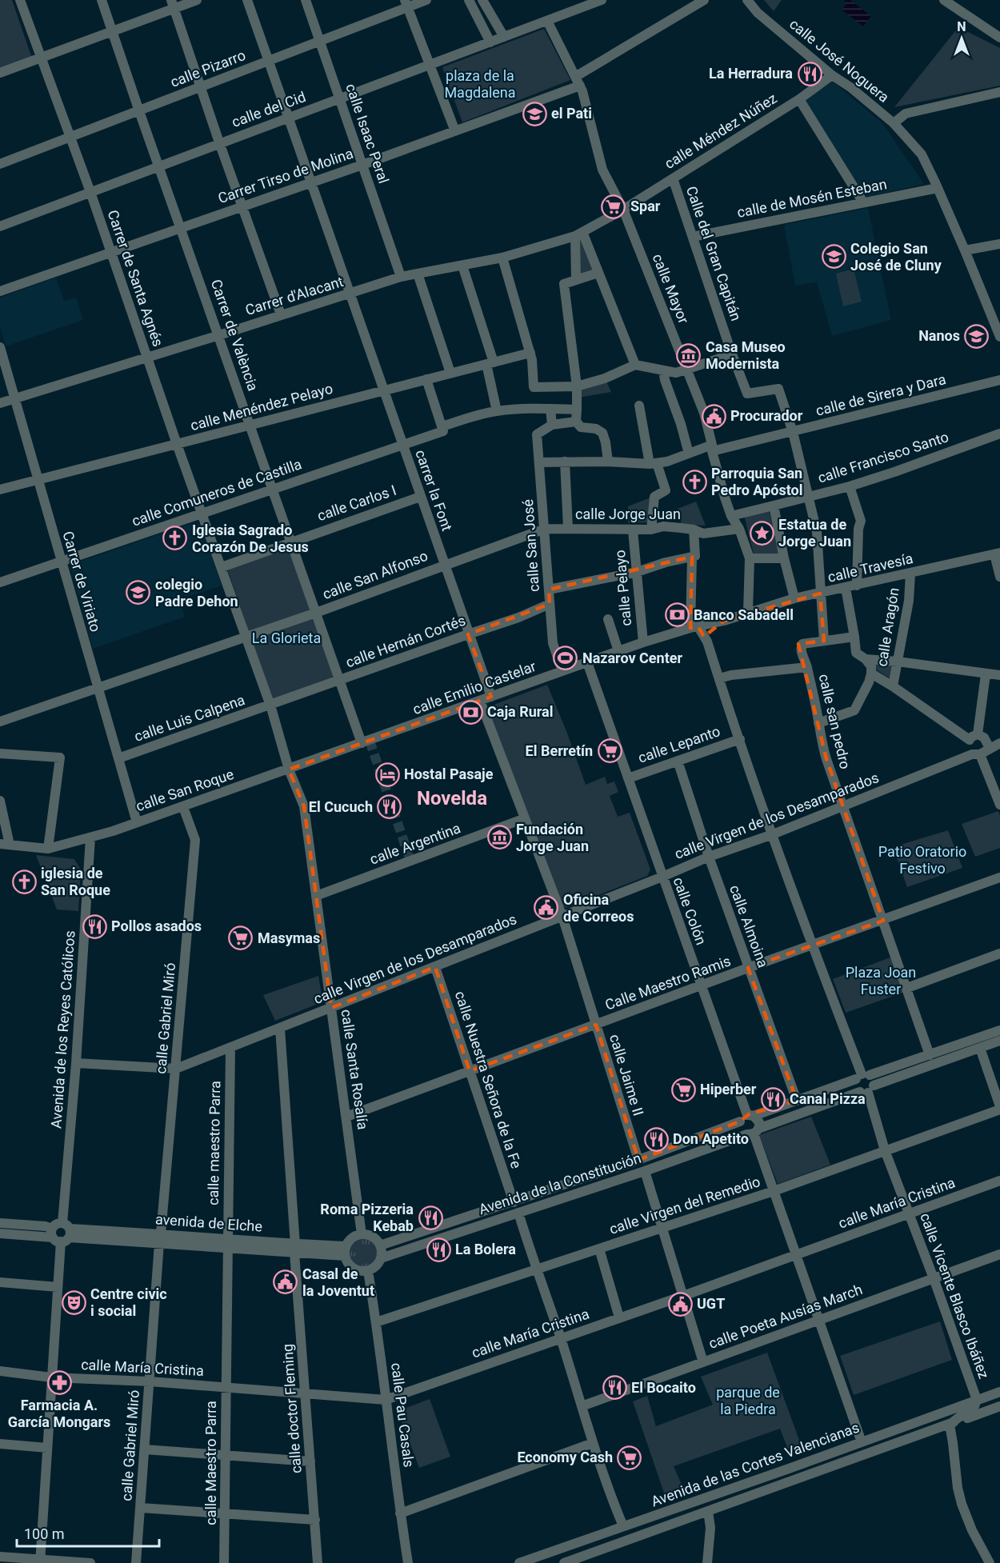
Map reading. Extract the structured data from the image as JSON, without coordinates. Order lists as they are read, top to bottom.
{
  "streets": {
    "street": [
      "calle José Noguera",
      "calle Pizarro",
      "calle del Cid",
      "calle Méndez Núñez",
      "calle Isaac Peral",
      "Carrer Tirso de Molina",
      "calle de Mosén Esteban",
      "Calle del Gran Capitán",
      "Carrer de Santa Agnés",
      "calle Mayor",
      "Carrer d'Alacant",
      "Carrer de València",
      "calle de Sirera y Dara",
      "calle Menéndez Pelayo",
      "calle Francisco Santo",
      "carrer la Font",
      "calle Comuneros de Castilla",
      "calle Carlos I",
      "calle Jorge Juan",
      "calle San José",
      "calle Travesía",
      "calle San Alfonso",
      "Carrer de Viriato",
      "calle Pelayo",
      "calle Aragón",
      "calle Hernán Cortés",
      "calle Emilio Castelar",
      "calle Luis Calpena",
      "calle san pedro",
      "calle Lepanto",
      "calle San Roque",
      "calle Virgen de los Desamparados",
      "calle Argentina",
      "calle Colón",
      "calle Almoina",
      "Calle Maestro Ramis",
      "calle Gabriel Miró",
      "Avenida de los Reyes Católicos",
      "calle Santa Rosalía",
      "calle Jaime II",
      "calle Nuestra Señora de la Fe",
      "calle maestro Parra",
      "Avenida de la Constitución",
      "calle María Cristina",
      "calle Virgen del Remedio",
      "avenida de Elche",
      "calle Vicente Blasco Ibáñez",
      "calle Poeta Ausías March",
      "calle doctor Fleming",
      "calle Pau Casals",
      "calle Maestro Parra",
      "Avenida de las Cortes Valencianas"
    ]
  },
  "crossings": [
    ["calle José Noguera", "calle Méndez Núñez"],
    ["calle José Noguera", "calle de Mosén Esteban"],
    ["calle Pizarro", "calle Isaac Peral"],
    ["calle Pizarro", "Carrer de Santa Agnés"],
    ["calle Pizarro", "Carrer de València"],
    ["calle Pizarro", "carrer la Font"],
    ["calle del Cid", "calle Isaac Peral"],
    ["calle del Cid", "Carrer de Santa Agnés"],
    ["calle del Cid", "calle Mayor"],
    ["calle del Cid", "Carrer de València"],
    ["calle del Cid", "carrer la Font"],
    ["calle Méndez Núñez", "Calle del Gran Capitán"],
    ["calle Méndez Núñez", "calle Mayor"],
    ["calle Méndez Núñez", "Carrer d'Alacant"],
    ["calle Isaac Peral", "Carrer Tirso de Molina"],
    ["calle Isaac Peral", "Carrer d'Alacant"],
    ["Carrer Tirso de Molina", "Carrer de Santa Agnés"],
    ["Carrer Tirso de Molina", "calle Mayor"],
    ["Carrer Tirso de Molina", "Carrer de València"],
    ["Carrer Tirso de Molina", "carrer la Font"],
    ["calle de Mosén Esteban", "Calle del Gran Capitán"],
    ["Calle del Gran Capitán", "calle de Sirera y Dara"],
    ["Calle del Gran Capitán", "calle Francisco Santo"],
    ["Calle del Gran Capitán", "calle Travesía"],
    ["Calle del Gran Capitán", "calle san pedro"],
    ["Carrer de Santa Agnés", "Carrer d'Alacant"],
    ["Carrer de Santa Agnés", "calle Menéndez Pelayo"],
    ["Carrer de Santa Agnés", "calle Comuneros de Castilla"],
    ["Carrer de Santa Agnés", "calle Carlos I"],
    ["calle Mayor", "calle de Sirera y Dara"],
    ["calle Mayor", "calle Francisco Santo"],
    ["calle Mayor", "calle Jorge Juan"],
    ["Carrer d'Alacant", "Carrer de València"],
    ["Carrer d'Alacant", "carrer la Font"],
    ["Carrer d'Alacant", "Carrer de Viriato"],
    ["Carrer de València", "calle Menéndez Pelayo"],
    ["Carrer de València", "calle Comuneros de Castilla"],
    ["Carrer de València", "calle Carlos I"],
    ["Carrer de València", "calle San Alfonso"],
    ["Carrer de València", "calle Hernán Cortés"],
    ["Carrer de València", "calle Emilio Castelar"],
    ["calle de Sirera y Dara", "calle San José"],
    ["calle Menéndez Pelayo", "carrer la Font"],
    ["calle Menéndez Pelayo", "Carrer de Viriato"],
    ["carrer la Font", "calle Comuneros de Castilla"],
    ["carrer la Font", "calle Carlos I"],
    ["carrer la Font", "calle Jorge Juan"],
    ["carrer la Font", "calle San Alfonso"],
    ["carrer la Font", "calle Hernán Cortés"],
    ["carrer la Font", "calle Emilio Castelar"],
    ["calle Comuneros de Castilla", "Carrer de Viriato"],
    ["calle Jorge Juan", "calle San José"],
    ["calle Jorge Juan", "calle San Alfonso"],
    ["calle Jorge Juan", "calle Pelayo"],
    ["calle San José", "calle Hernán Cortés"],
    ["calle San José", "calle Emilio Castelar"],
    ["calle Travesía", "calle Aragón"],
    ["calle Travesía", "calle Emilio Castelar"],
    ["calle San Alfonso", "Carrer de Viriato"],
    ["Carrer de Viriato", "calle Luis Calpena"],
    ["Carrer de Viriato", "calle San Roque"],
    ["calle Pelayo", "calle Emilio Castelar"],
    ["calle Hernán Cortés", "calle Luis Calpena"],
    ["calle Hernán Cortés", "calle Santa Rosalía"],
    ["calle Emilio Castelar", "calle San Roque"],
    ["calle Emilio Castelar", "calle Colón"],
    ["calle Emilio Castelar", "calle Santa Rosalía"],
    ["calle Emilio Castelar", "calle Jaime II"],
    ["calle Luis Calpena", "calle Santa Rosalía"],
    ["calle san pedro", "calle Virgen de los Desamparados"],
    ["calle san pedro", "Calle Maestro Ramis"],
    ["calle san pedro", "Avenida de la Constitución"],
    ["calle Lepanto", "calle Colón"],
    ["calle Lepanto", "calle Almoina"],
    ["calle San Roque", "calle Gabriel Miró"],
    ["calle San Roque", "Avenida de los Reyes Católicos"],
    ["calle San Roque", "calle Santa Rosalía"],
    ["calle Virgen de los Desamparados", "calle Colón"],
    ["calle Virgen de los Desamparados", "calle Almoina"],
    ["calle Virgen de los Desamparados", "calle Gabriel Miró"],
    ["calle Virgen de los Desamparados", "Avenida de los Reyes Católicos"],
    ["calle Virgen de los Desamparados", "calle Santa Rosalía"],
    ["calle Virgen de los Desamparados", "calle Jaime II"],
    ["calle Virgen de los Desamparados", "calle Nuestra Señora de la Fe"],
    ["calle Virgen de los Desamparados", "calle maestro Parra"],
    ["calle Virgen de los Desamparados", "calle doctor Fleming"],
    ["calle Argentina", "calle Santa Rosalía"],
    ["calle Argentina", "calle Jaime II"],
    ["calle Colón", "Calle Maestro Ramis"],
    ["calle Colón", "Avenida de la Constitución"],
    ["calle Almoina", "Calle Maestro Ramis"],
    ["calle Almoina", "Avenida de la Constitución"],
    ["Calle Maestro Ramis", "calle Santa Rosalía"],
    ["Calle Maestro Ramis", "calle Jaime II"],
    ["Calle Maestro Ramis", "calle Nuestra Señora de la Fe"],
    ["calle Gabriel Miró", "calle María Cristina"],
    ["calle Gabriel Miró", "avenida de Elche"],
    ["Avenida de los Reyes Católicos", "calle María Cristina"],
    ["Avenida de los Reyes Católicos", "avenida de Elche"],
    ["calle Santa Rosalía", "Avenida de la Constitución"],
    ["calle Santa Rosalía", "avenida de Elche"],
    ["calle Santa Rosalía", "calle Pau Casals"],
    ["calle Jaime II", "Avenida de la Constitución"],
    ["calle Nuestra Señora de la Fe", "Avenida de la Constitución"],
    ["calle maestro Parra", "avenida de Elche"],
    ["calle maestro Parra", "calle Maestro Parra"],
    ["Avenida de la Constitución", "avenida de Elche"],
    ["Avenida de la Constitución", "calle Vicente Blasco Ibáñez"],
    ["Avenida de la Constitución", "calle Pau Casals"],
    ["calle María Cristina", "calle Vicente Blasco Ibáñez"],
    ["calle María Cristina", "calle doctor Fleming"],
    ["calle María Cristina", "calle Pau Casals"],
    ["calle María Cristina", "calle Maestro Parra"],
    ["calle Virgen del Remedio", "calle Vicente Blasco Ibáñez"],
    ["calle Virgen del Remedio", "calle Pau Casals"],
    ["avenida de Elche", "calle doctor Fleming"],
    ["avenida de Elche", "calle Pau Casals"],
    ["avenida de Elche", "calle Maestro Parra"],
    ["calle Vicente Blasco Ibáñez", "calle Poeta Ausías March"],
    ["calle Vicente Blasco Ibáñez", "Avenida de las Cortes Valencianas"]
  ],
  "districts": ["Novelda"],
  "parks": [
    "plaza de la Magdalena",
    "La Glorieta",
    "Patio Oratorio Festivo",
    "Plaza Joan Fuster",
    "parque de la Piedra"
  ],
  "places": {
    "restaurant": [
      "La Herradura",
      "El Cucuch",
      "Pollos asados",
      "Canal Pizza",
      "Don Apetito",
      "Roma Pizzeria Kebab",
      "La Bolera",
      "El Bocaito"
    ],
    "school or university": [
      "el Pati",
      "Colegio San José de Cluny",
      "Nanos",
      "colegio Padre Dehon"
    ],
    "supermarket": [
      "Spar",
      "El Berretín",
      "Masymas",
      "Hiperber",
      "Economy Cash"
    ],
    "museum": ["Casa Museo Modernista", "Fundación Jorge Juan"],
    "public building": [
      "Procurador",
      "Oficina de Correos",
      "Casal de la Joventut",
      "UGT"
    ],
    "church": ["Parroquia San Pedro Apóstol", "Iglesia Sagrado Corazón De Jesus", "iglesia de San Roque"],
    "place": ["Estatua de Jorge Juan"],
    "bank": ["Banco Sabadell", "Caja Rural"],
    "sports": ["Nazarov Center"],
    "hotel": ["Hostal Pasaje"],
    "theatre": ["Centre civic i social"],
    "pharmacy": ["Farmacia A. García Mongars"]
  },
  "scale_bar": "100 m",
  "north": "top"
}
